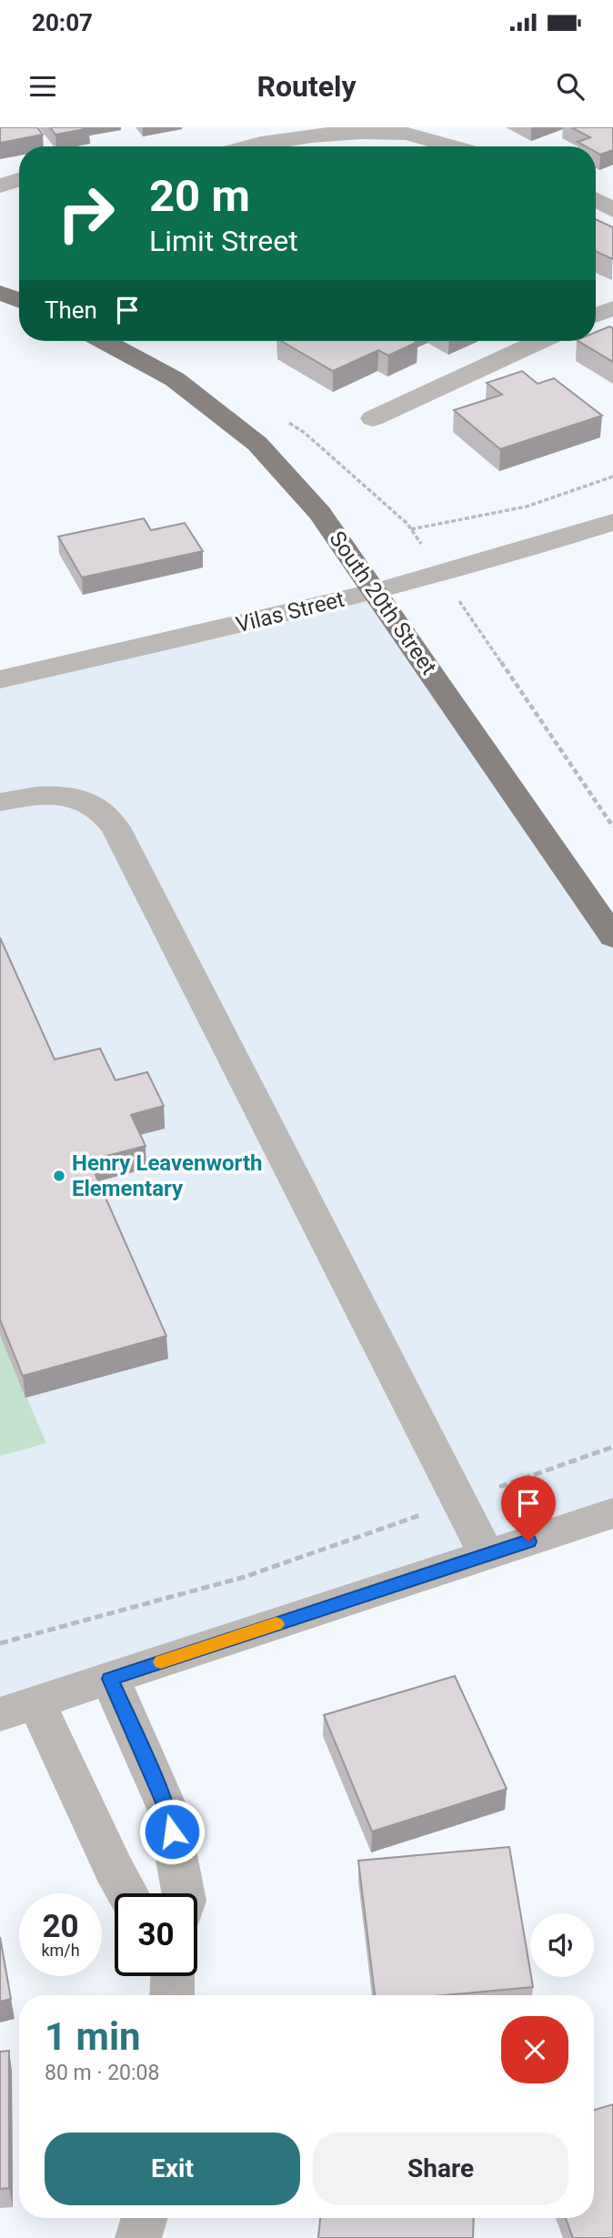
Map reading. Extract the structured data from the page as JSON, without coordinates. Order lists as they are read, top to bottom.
{
  "streets": {
    "main road": ["South 20th Street"],
    "street": ["Vilas Street"]
  },
  "crossings": [
    ["South 20th Street", "Vilas Street"]
  ],
  "places": ["Henry Leavenworth Elementary"],
  "page": {
    "status": "20:07",
    "header": "Routely",
    "turn": ["20 m", "Limit Street"],
    "then": "Then",
    "speed": "20 km/h",
    "limit": "30",
    "heading": ["1 min", "80 m · 20:08"],
    "buttons": ["Exit", "Share"]
  }
}
